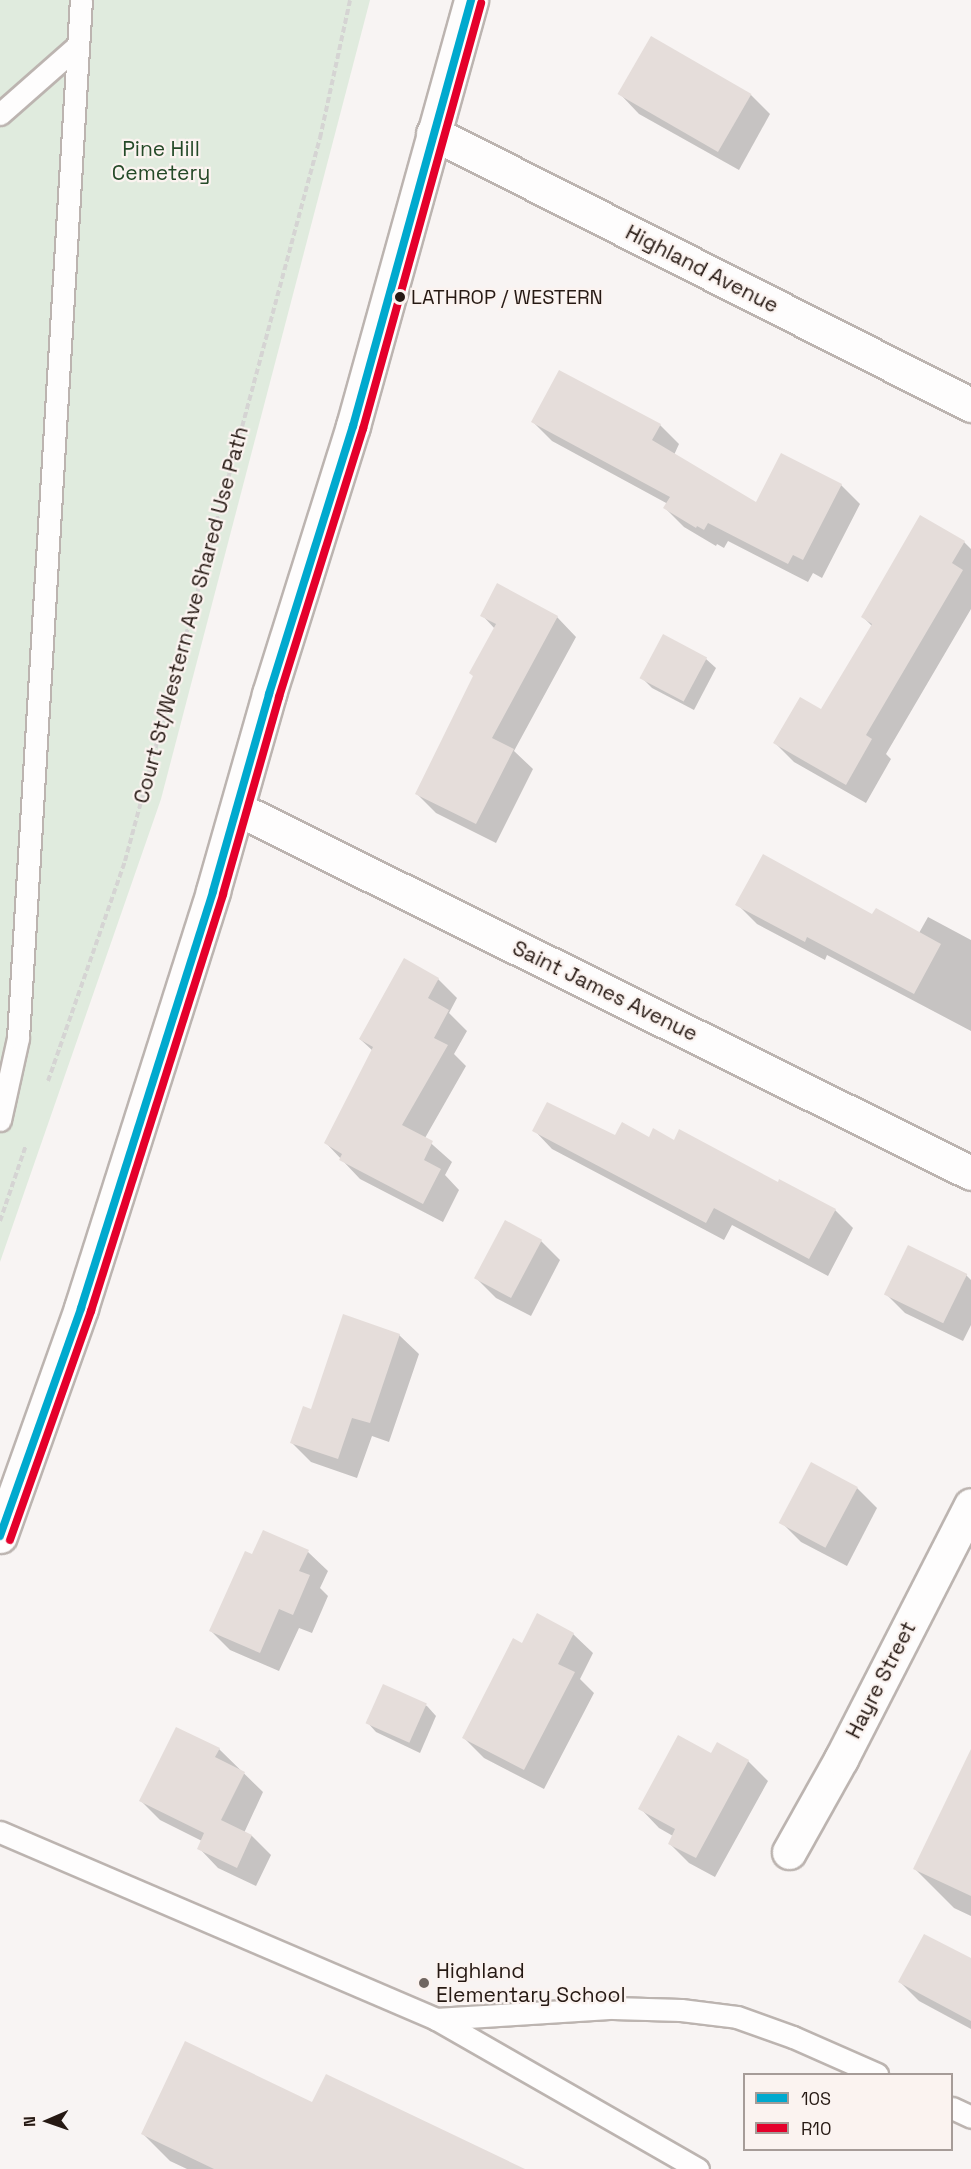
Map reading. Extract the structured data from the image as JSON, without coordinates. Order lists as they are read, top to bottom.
{
  "streets": {
    "street": ["Highland Avenue", "Saint James Avenue", "Hayre Street"],
    "path": ["Court St/Western Ave Shared Use Path"]
  },
  "parks": ["Pine Hill Cemetery"],
  "places": ["LATHROP / WESTERN", "Highland Elementary School"],
  "lines": ["transit line 10S", "transit line R10"],
  "legend": ["10S", "R10"],
  "north": "left"
}
